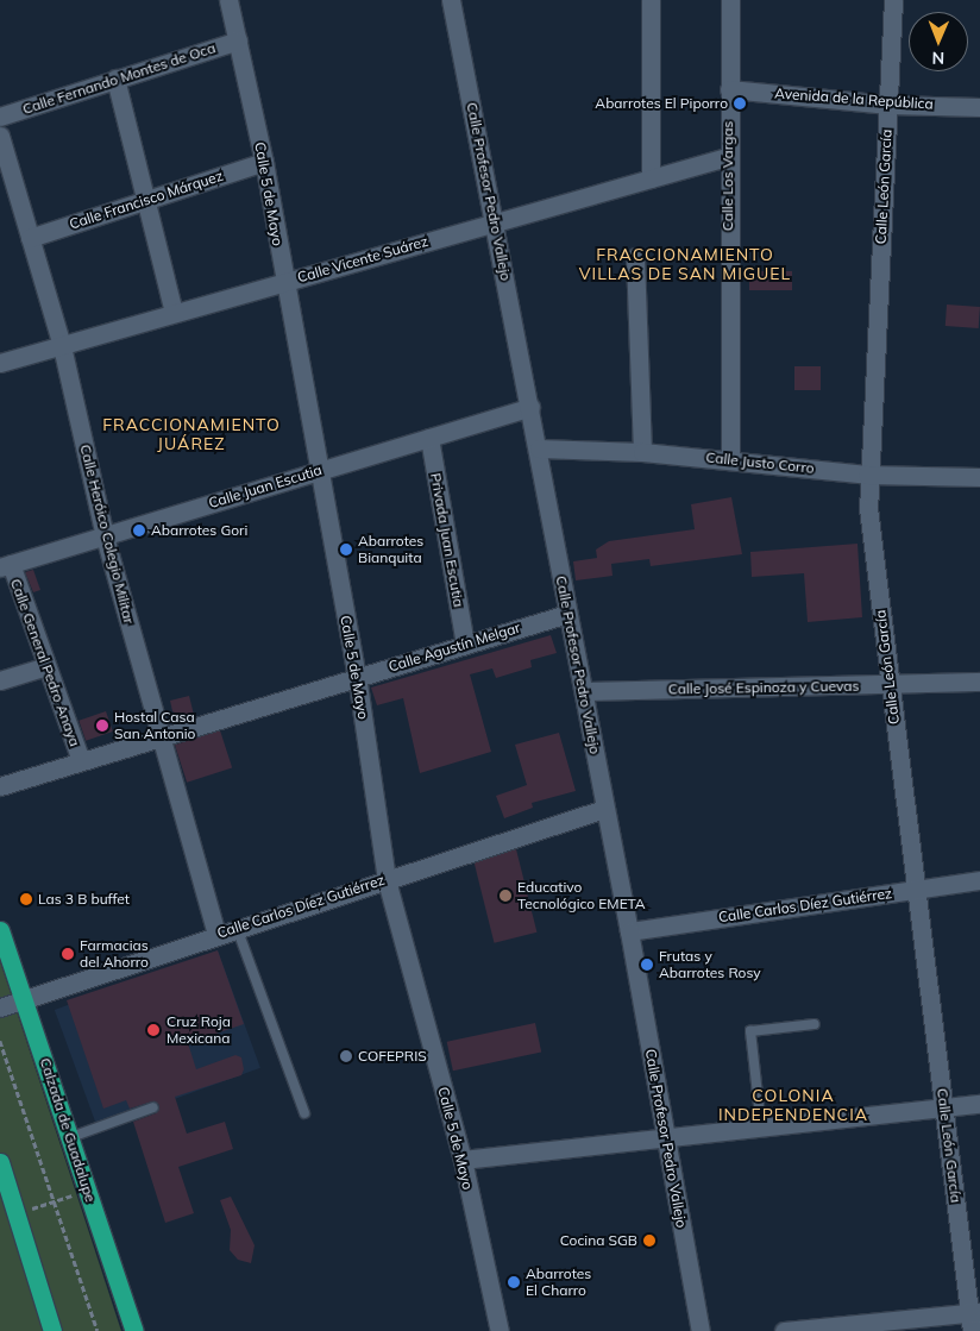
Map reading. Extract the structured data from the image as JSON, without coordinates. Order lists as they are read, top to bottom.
{
  "streets": {
    "main road": ["Calzada de Guadalupe"],
    "street": [
      "Calle Fernando Montes de Oca",
      "Avenida de la República",
      "Calle Los Vargas",
      "Calle León García",
      "Calle Profesor Pedro Vallejo",
      "Calle 5 de Mayo",
      "Calle Francisco Márquez",
      "Calle Vicente Suárez",
      "Calle Justo Corro",
      "Calle Juan Escutia",
      "Calle Heróico Colegio Militar",
      "Privada Juan Escutia",
      "Calle Agustín Melgar",
      "Calle General Pedro Anaya",
      "Calle José Espinoza y Cuevas",
      "Calle Carlos Díez Gutiérrez"
    ]
  },
  "crossings": [
    ["Calle Fernando Montes de Oca", "Calle 5 de Mayo"],
    ["Avenida de la República", "Calle Los Vargas"],
    ["Avenida de la República", "Calle León García"],
    ["Calle Los Vargas", "Calle Vicente Suárez"],
    ["Calle Los Vargas", "Calle Justo Corro"],
    ["Calle León García", "Calle Justo Corro"],
    ["Calle León García", "Calle José Espinoza y Cuevas"],
    ["Calle León García", "Calle Carlos Díez Gutiérrez"],
    ["Calle Profesor Pedro Vallejo", "Calle Vicente Suárez"],
    ["Calle Profesor Pedro Vallejo", "Calle Justo Corro"],
    ["Calle Profesor Pedro Vallejo", "Calle Juan Escutia"],
    ["Calle Profesor Pedro Vallejo", "Calle Agustín Melgar"],
    ["Calle Profesor Pedro Vallejo", "Calle José Espinoza y Cuevas"],
    ["Calle Profesor Pedro Vallejo", "Calle Carlos Díez Gutiérrez"],
    ["Calle 5 de Mayo", "Calle Francisco Márquez"],
    ["Calle 5 de Mayo", "Calle Vicente Suárez"],
    ["Calle 5 de Mayo", "Calle Juan Escutia"],
    ["Calle 5 de Mayo", "Calle Agustín Melgar"],
    ["Calle 5 de Mayo", "Calle Carlos Díez Gutiérrez"],
    ["Calle Francisco Márquez", "Calle Heróico Colegio Militar"],
    ["Calle Vicente Suárez", "Calle Heróico Colegio Militar"],
    ["Calle Juan Escutia", "Calle Heróico Colegio Militar"],
    ["Calle Juan Escutia", "Privada Juan Escutia"],
    ["Calle Juan Escutia", "Calle General Pedro Anaya"],
    ["Calle Heróico Colegio Militar", "Calle Agustín Melgar"],
    ["Calle Heróico Colegio Militar", "Calle Carlos Díez Gutiérrez"],
    ["Privada Juan Escutia", "Calle Agustín Melgar"],
    ["Calle Agustín Melgar", "Calle General Pedro Anaya"],
    ["Calle Carlos Díez Gutiérrez", "Calzada de Guadalupe"]
  ],
  "districts": ["FRACCIONAMIENTO VILLAS DE SAN MIGUEL", "FRACCIONAMIENTO JUÁREZ", "COLONIA INDEPENDENCIA"],
  "places": [
    "Abarrotes El Piporro",
    "Abarrotes Gori",
    "Abarrotes Bianquita",
    "Hostal Casa San Antonio",
    "Educativo Tecnológico EMETA",
    "Las 3 B buffet",
    "Farmacias del Ahorro",
    "Frutas y Abarrotes Rosy",
    "Cruz Roja Mexicana",
    "COFEPRIS",
    "Cocina SGB",
    "Abarrotes El Charro"
  ],
  "north": "bottom"
}
